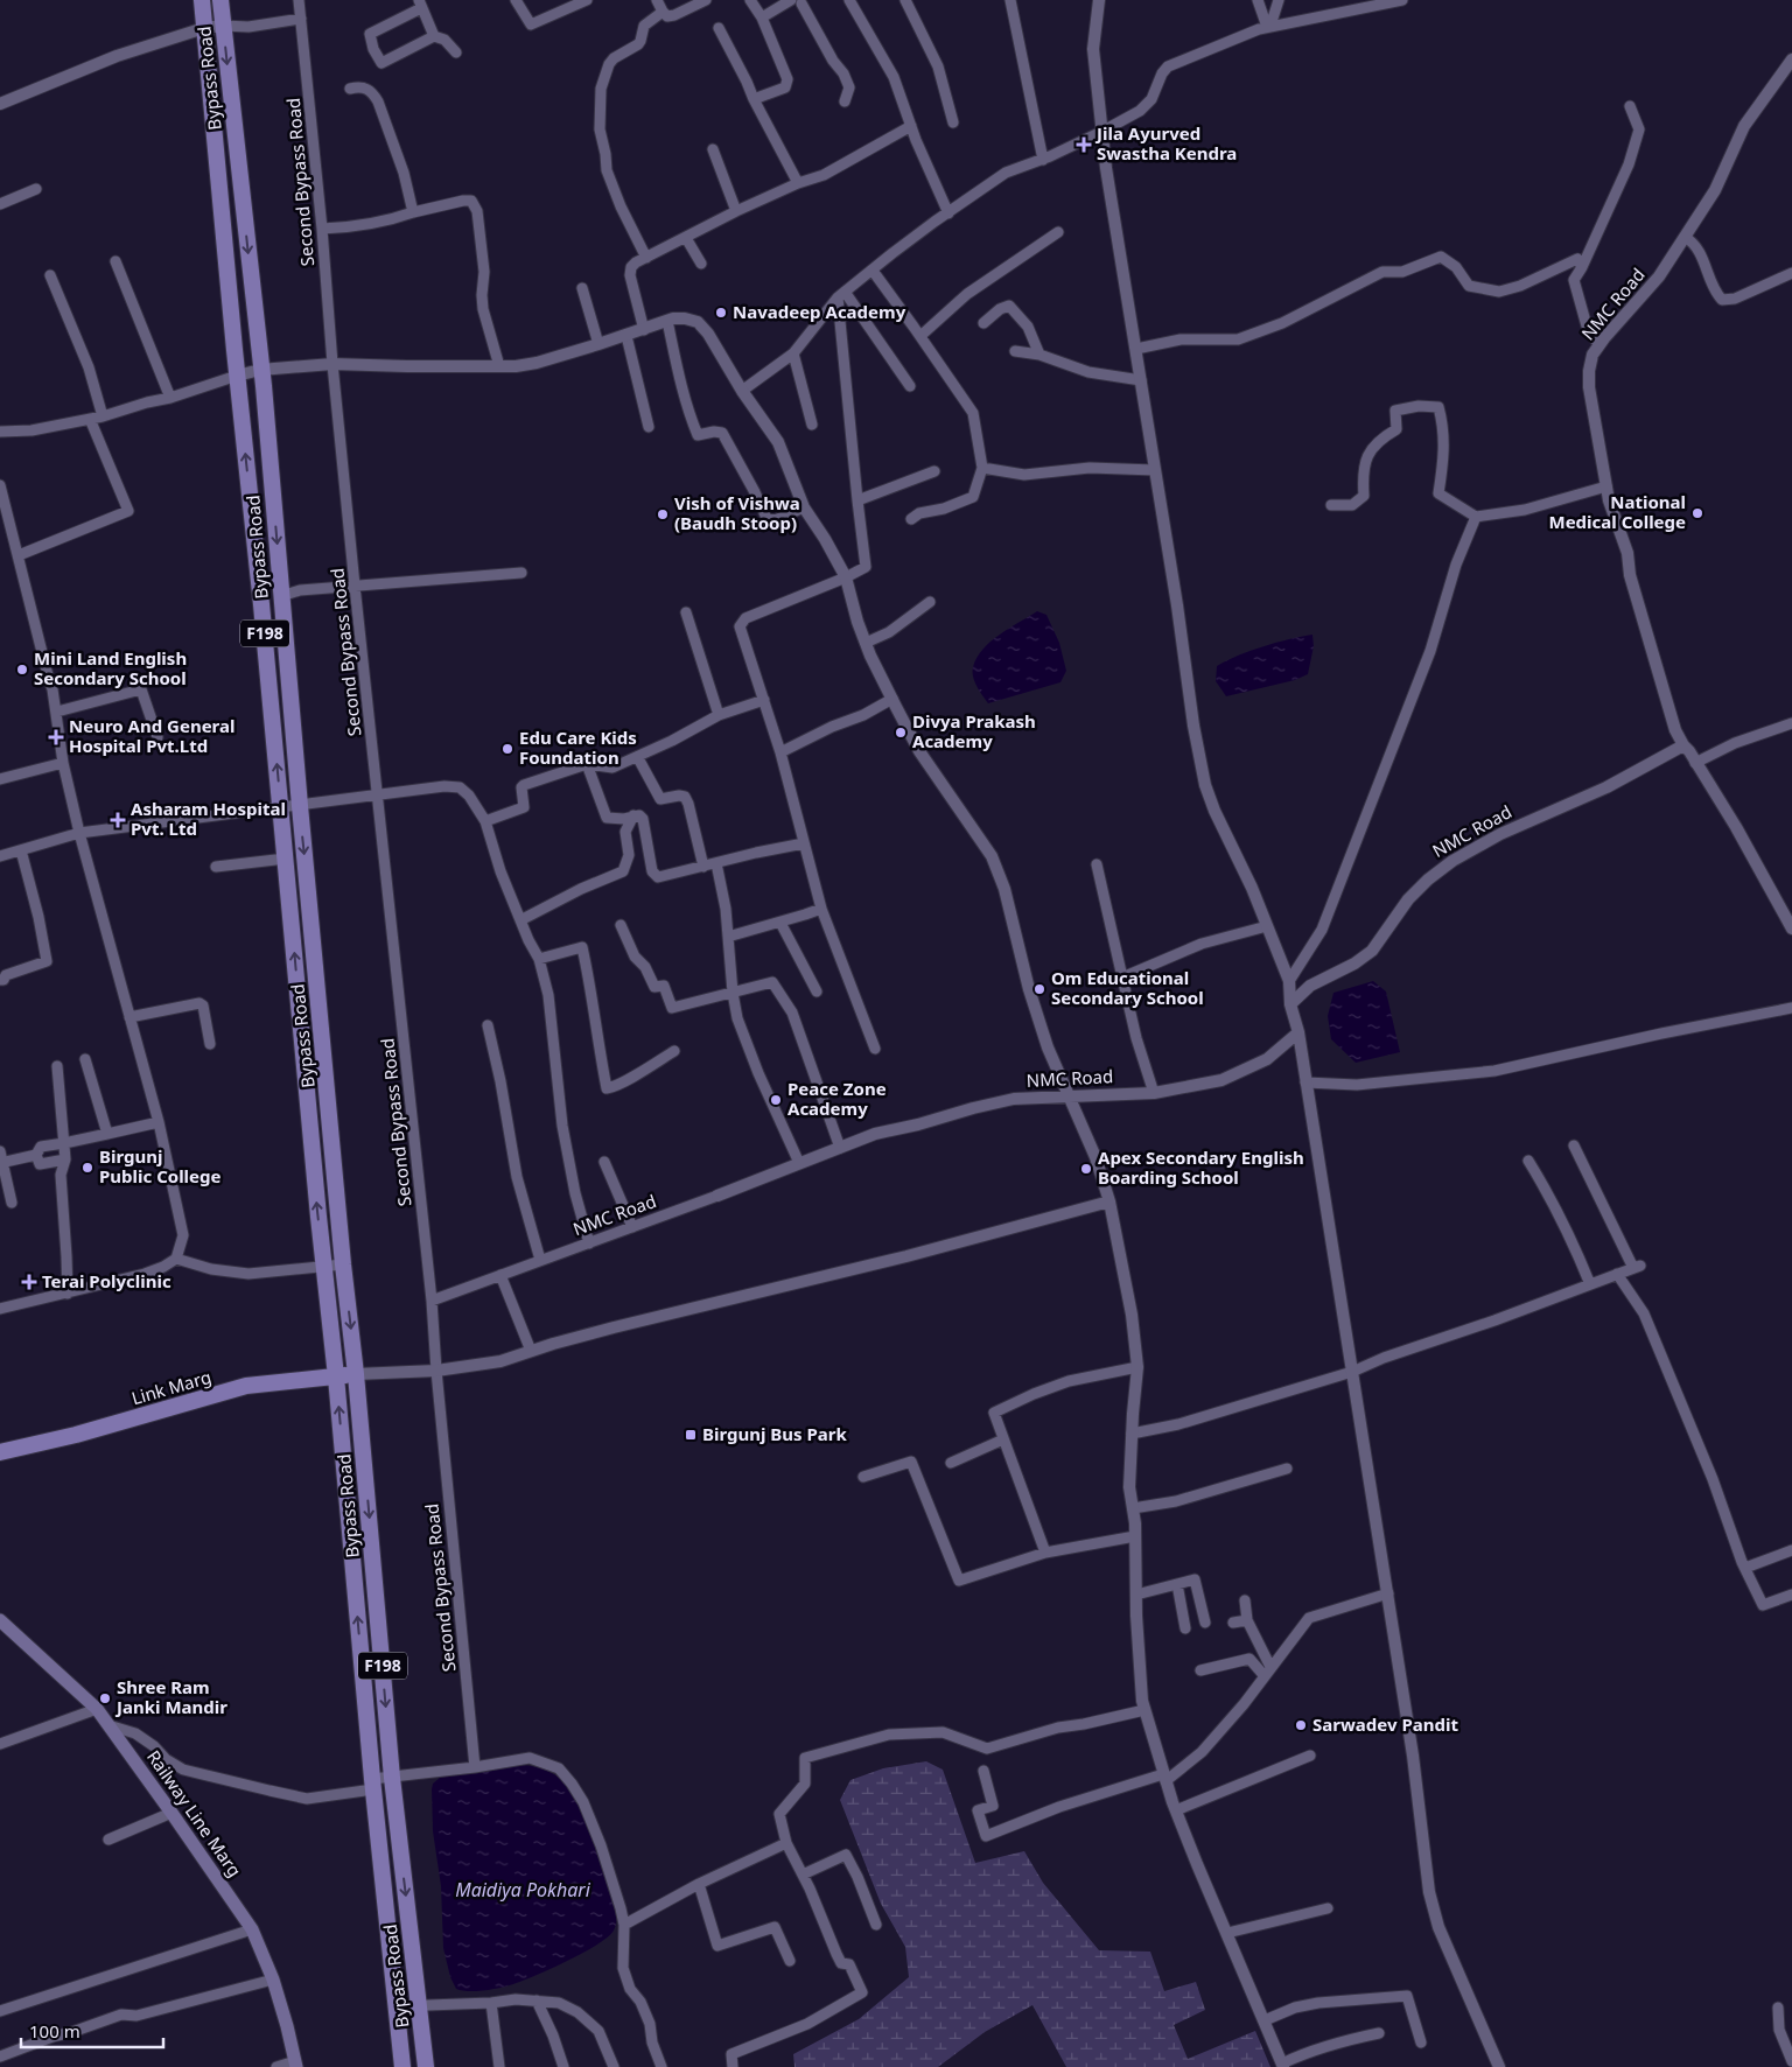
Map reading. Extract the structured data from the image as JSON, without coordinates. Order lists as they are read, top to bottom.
{
  "streets": {
    "main road": [
      "Bypass Road",
      "F198",
      "Link Marg",
      "Railway Line Marg"
    ],
    "street": ["Second Bypass Road", "NMC Road"]
  },
  "crossings": [
    ["Bypass Road", "Link Marg"],
    ["Second Bypass Road", "NMC Road"]
  ],
  "water": ["Maidiya Pokhari"],
  "places": {
    "health": [
      "Jila Ayurved Swastha Kendra",
      "Neuro And General Hospital Pvt.Ltd",
      "Asharam Hospital Pvt. Ltd",
      "Terai Polyclinic"
    ],
    "other": [
      "Navadeep Academy",
      "National Medical College",
      "Vish of Vishwa (Baudh Stoop)",
      "Mini Land English Secondary School",
      "Divya Prakash Academy",
      "Edu Care Kids Foundation",
      "Om Educational Secondary School",
      "Peace Zone Academy",
      "Birgunj Public College",
      "Apex Secondary English Boarding School",
      "Shree Ram Janki Mandir",
      "Sarwadev Pandit"
    ],
    "transit": ["Birgunj Bus Park"]
  },
  "scale_bar": "100 m"
}
